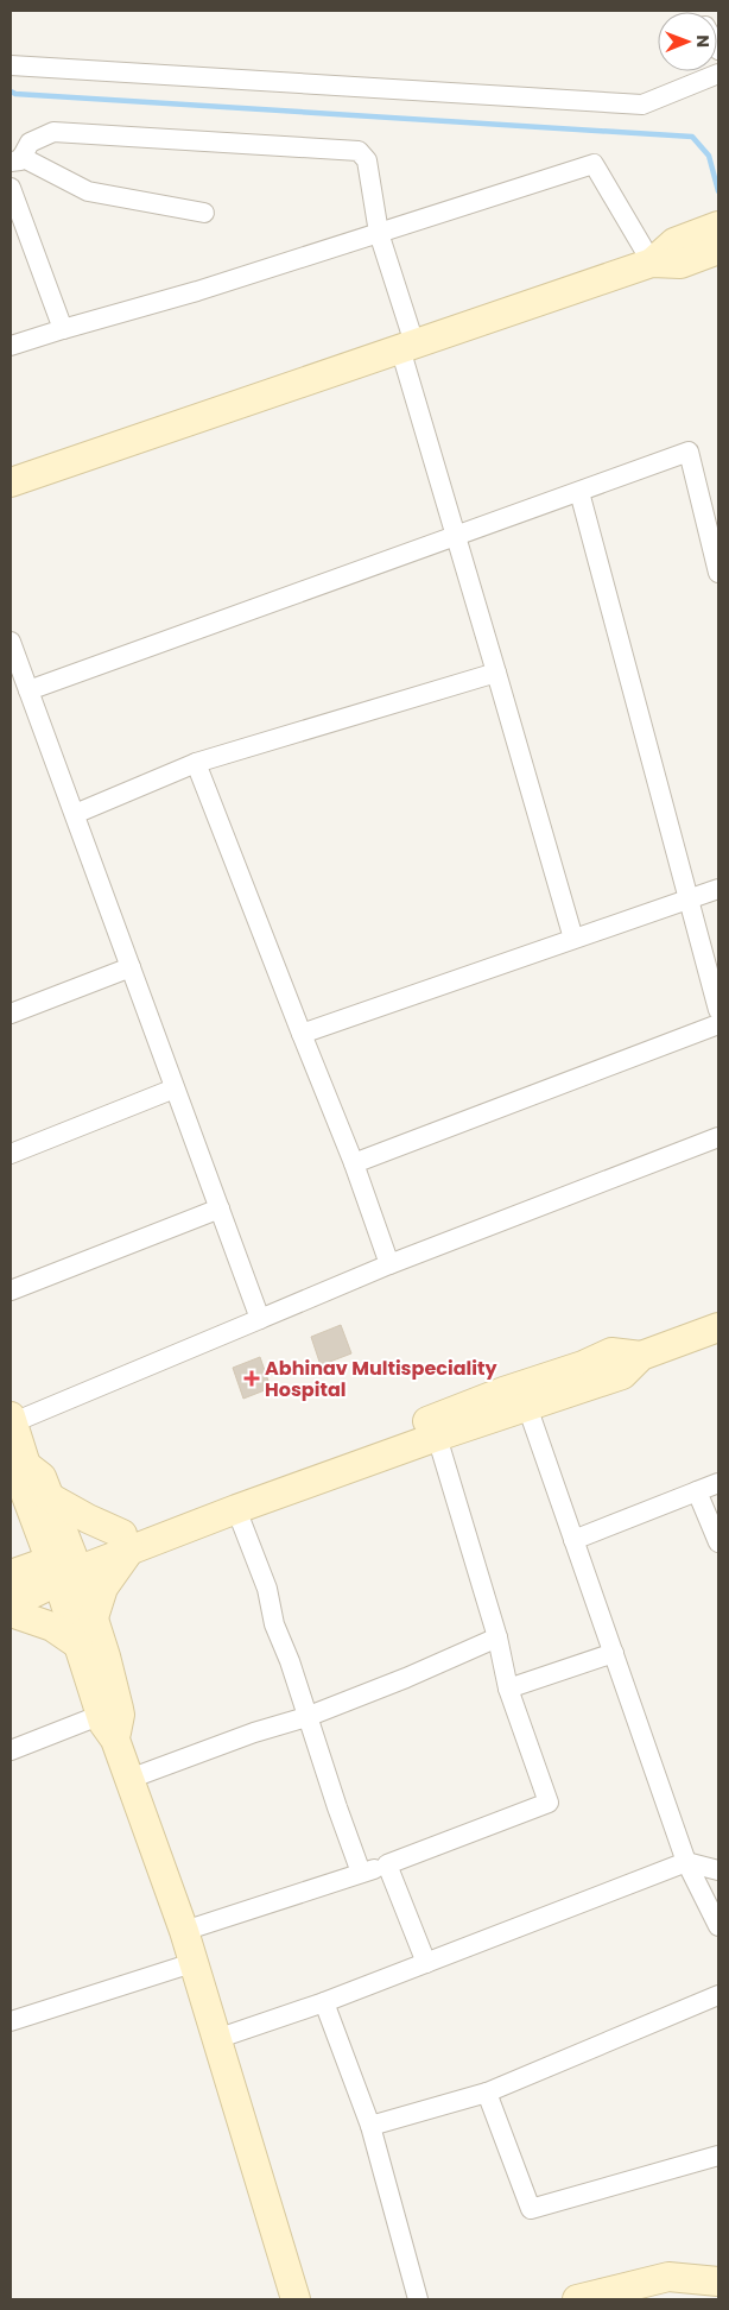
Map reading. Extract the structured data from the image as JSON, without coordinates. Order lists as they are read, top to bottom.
{
  "places": {
    "health": ["Abhinav Multispeciality Hospital"]
  },
  "north": "right"
}
